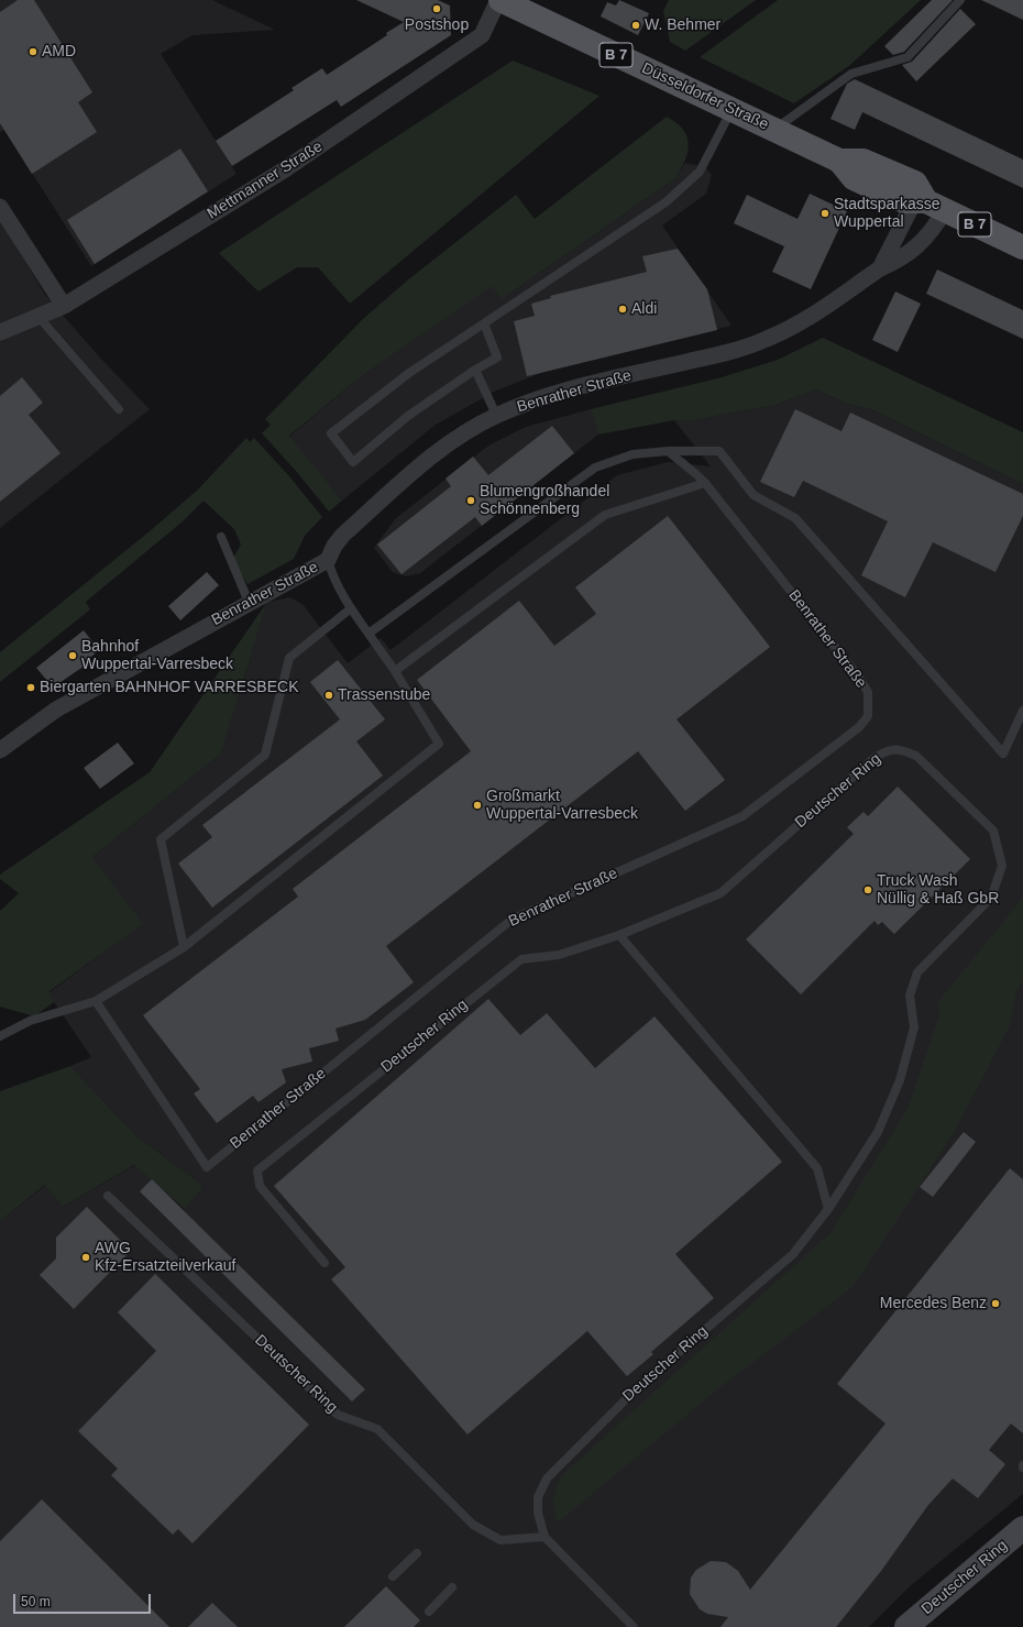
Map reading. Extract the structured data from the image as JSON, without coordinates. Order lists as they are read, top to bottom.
{
  "streets": {
    "main road": ["B 7", "Düsseldorfer Straße"],
    "street": ["Mettmanner Straße", "Benrather Straße", "Deutscher Ring"]
  },
  "crossings": [
    ["B 7", "Düsseldorfer Straße"],
    ["B 7", "Benrather Straße"],
    ["Düsseldorfer Straße", "Mettmanner Straße"],
    ["Düsseldorfer Straße", "Benrather Straße"]
  ],
  "places": [
    "Postshop",
    "W. Behmer",
    "AMD",
    "Stadtsparkasse Wuppertal",
    "Aldi",
    "Blumengroßhandel Schönnenberg",
    "Bahnhof Wuppertal-Varresbeck",
    "Biergarten BAHNHOF VARRESBECK",
    "Trassenstube",
    "Großmarkt Wuppertal-Varresbeck",
    "Truck Wash Nüllig & Haß GbR",
    "AWG Kfz-Ersatzteilverkauf",
    "Mercedes Benz"
  ],
  "scale_bar": "50 m"
}
